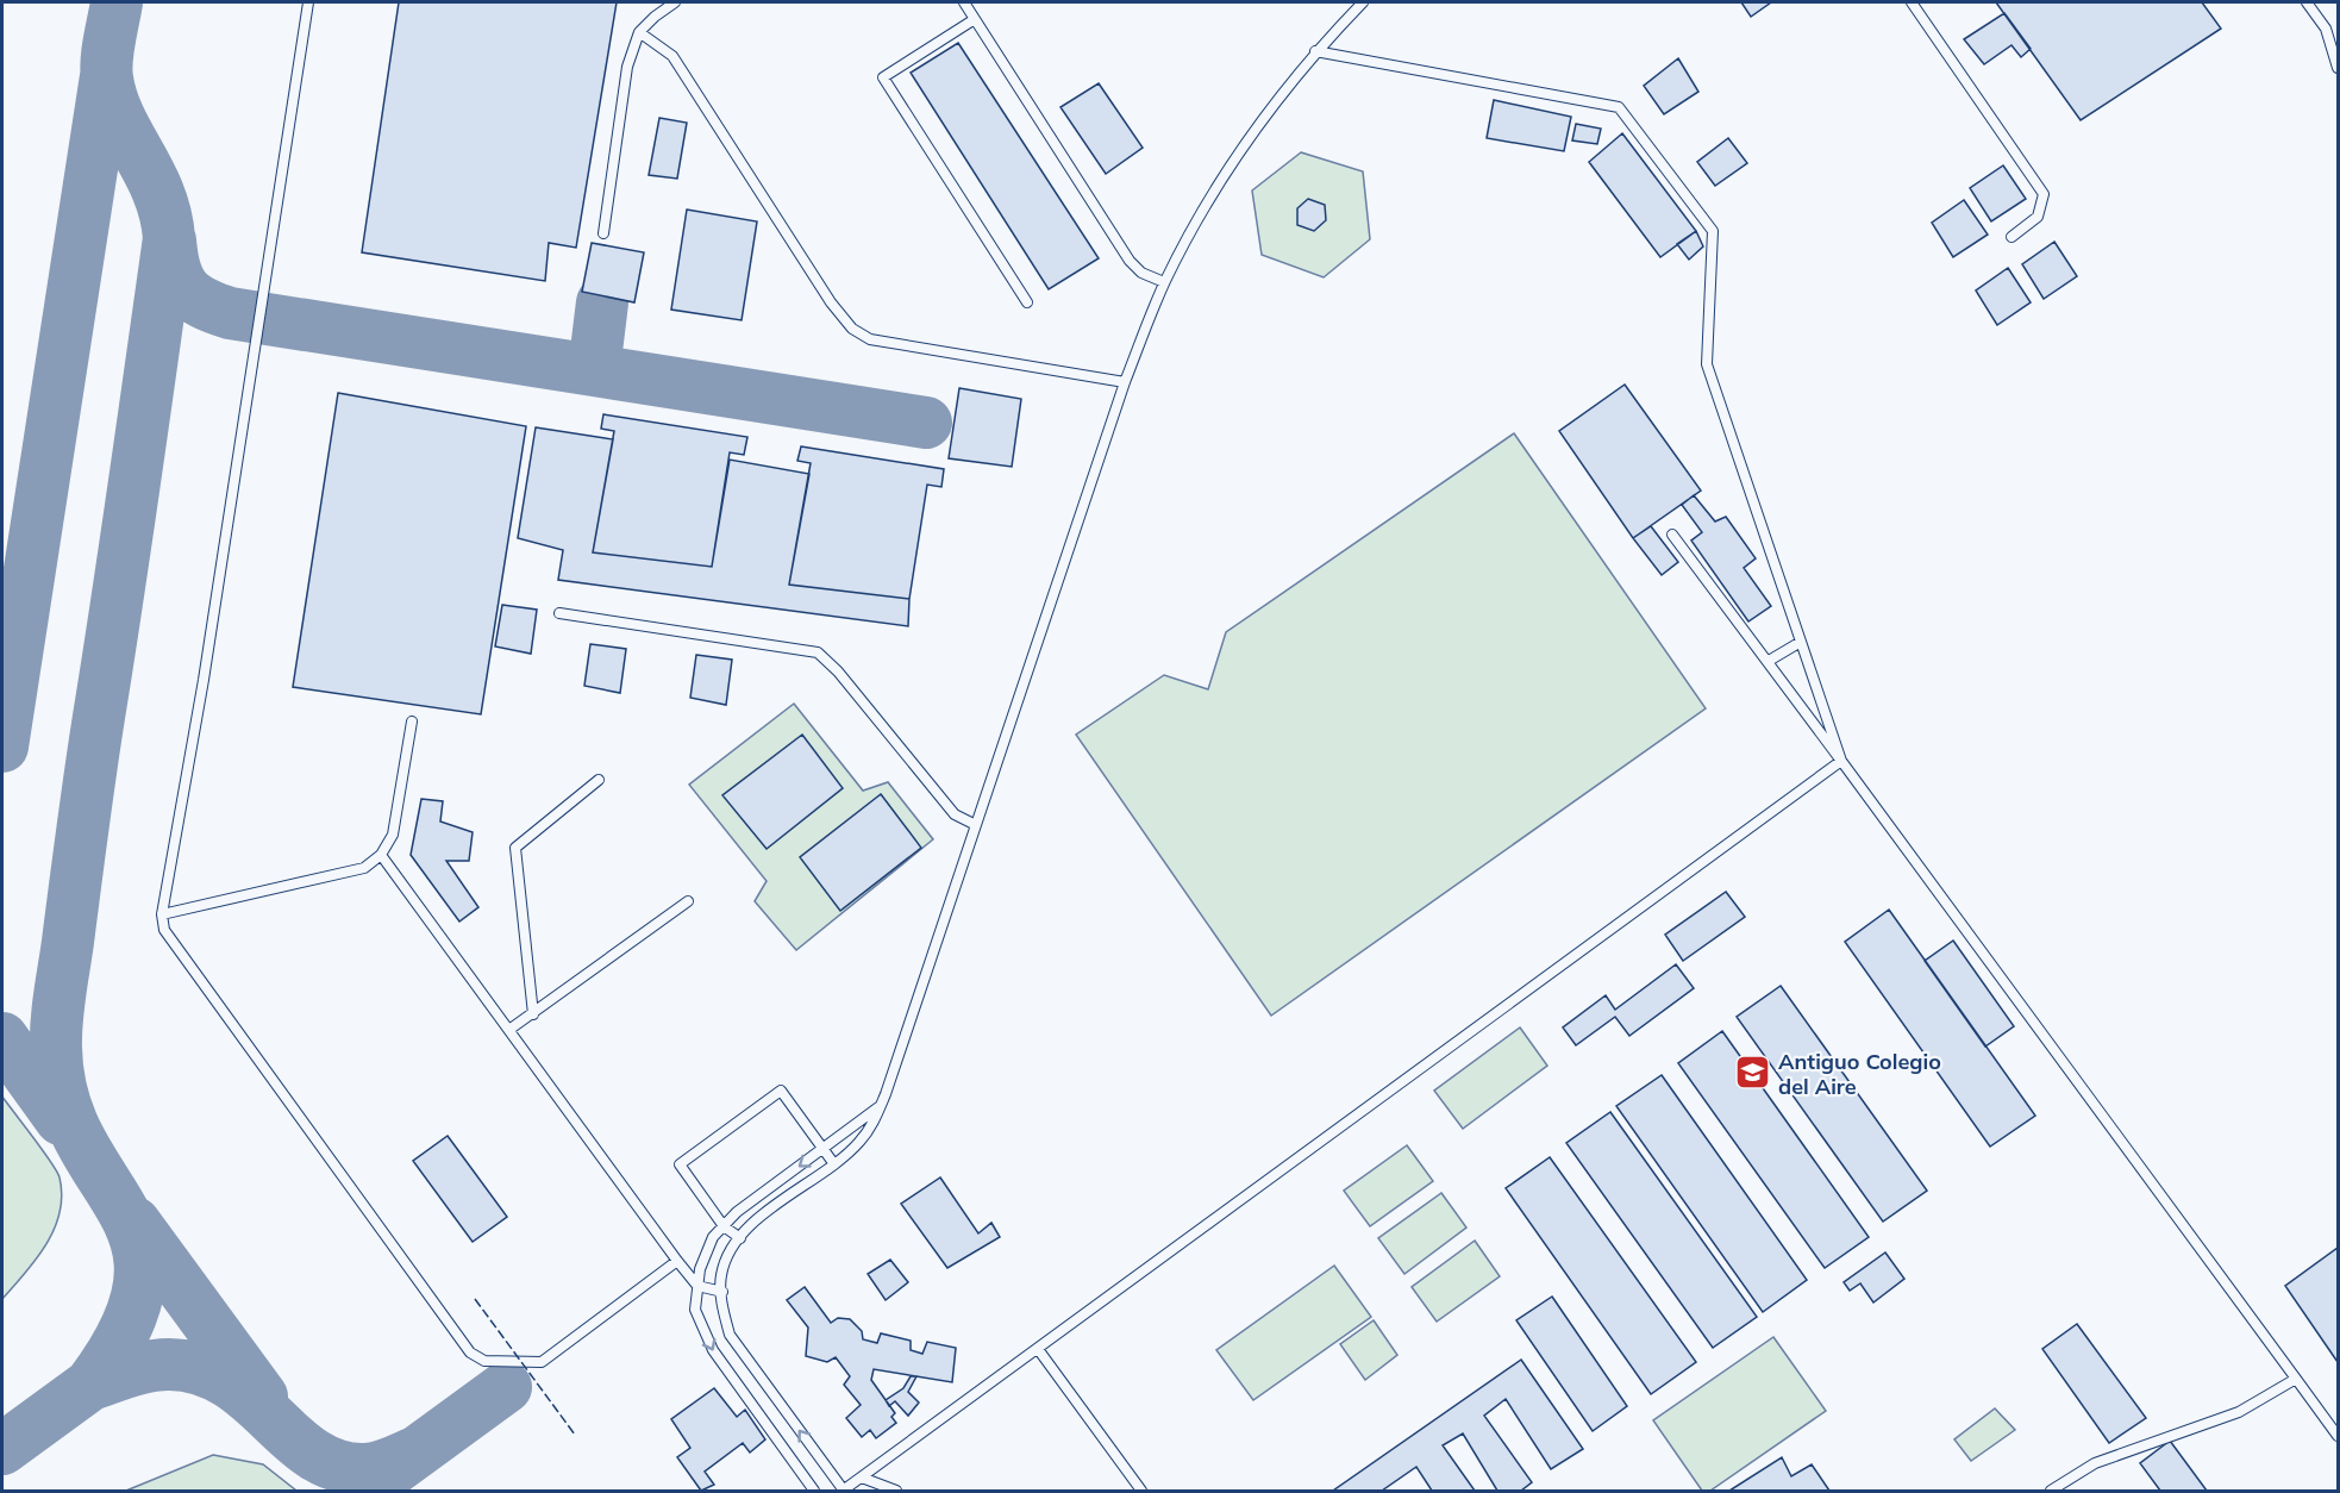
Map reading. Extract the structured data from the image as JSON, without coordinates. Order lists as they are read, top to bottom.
{
  "places": {
    "school or university": ["Antiguo Colegio del Aire"]
  }
}
